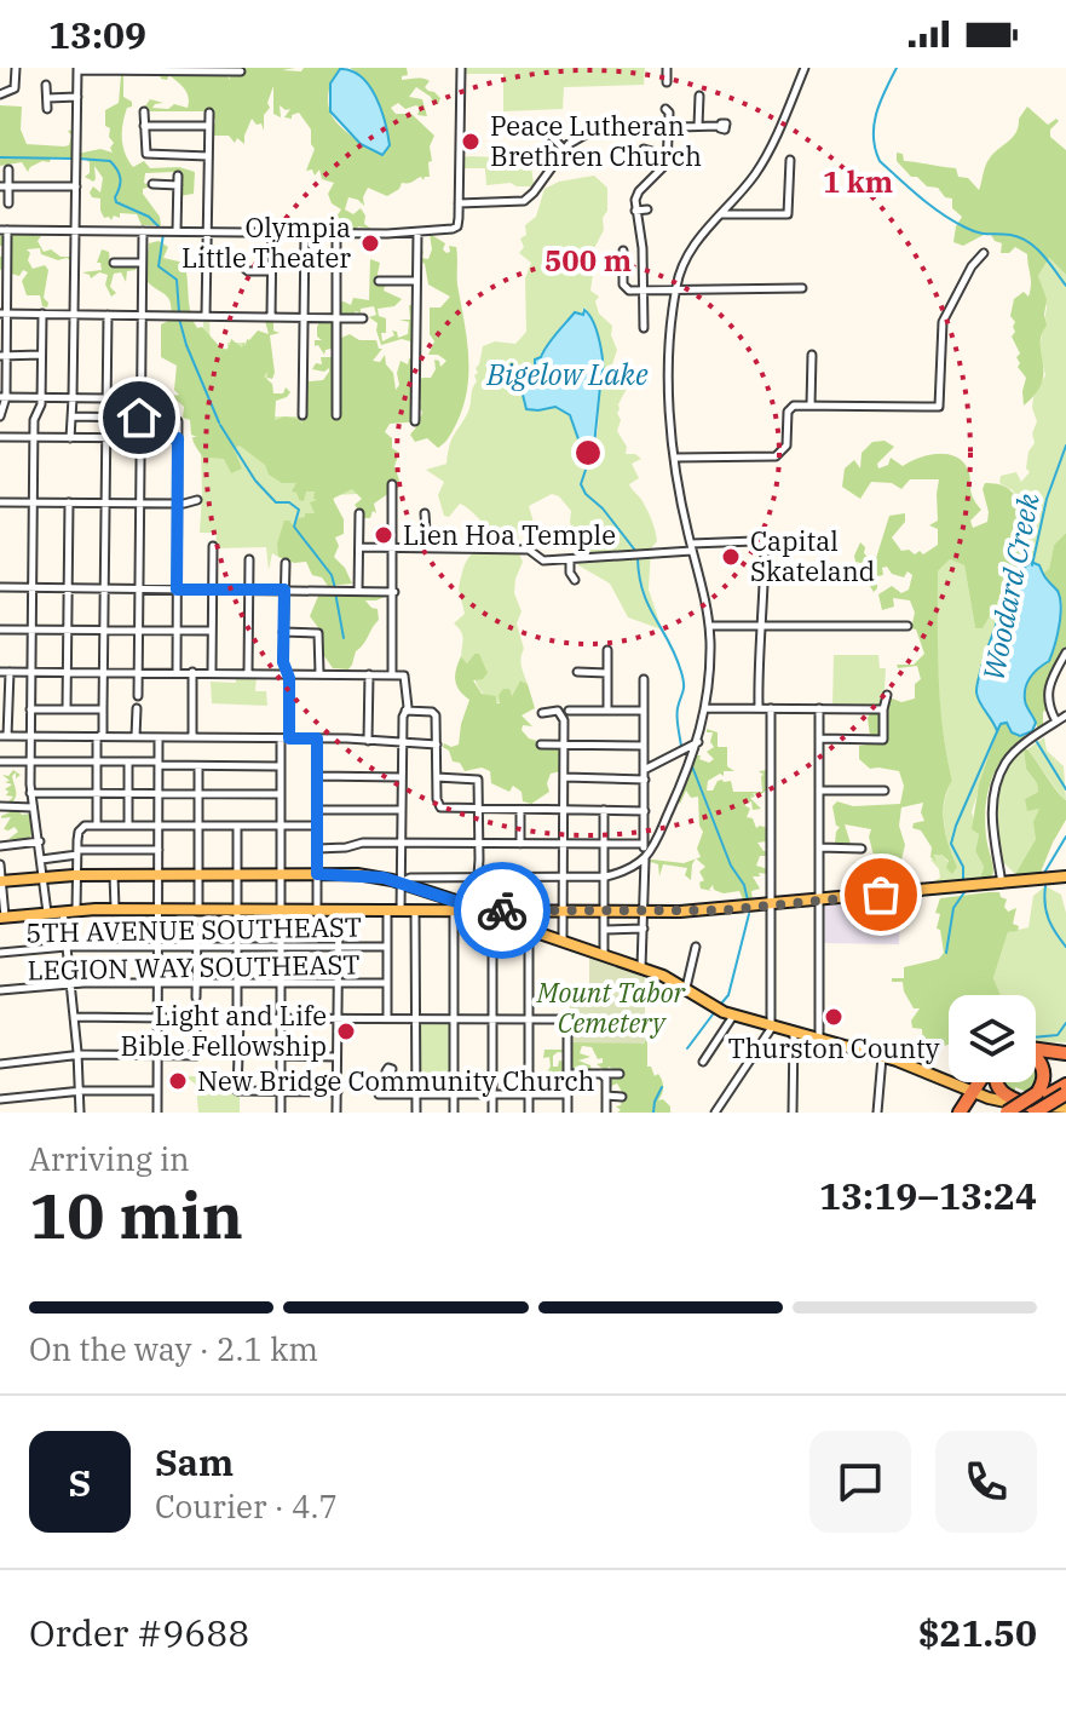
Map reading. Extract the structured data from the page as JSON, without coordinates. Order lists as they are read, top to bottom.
{
  "streets": {
    "street": ["5TH AVENUE SOUTHEAST", "LEGION WAY SOUTHEAST"]
  },
  "water": ["Bigelow Lake", "Woodard Creek"],
  "parks": ["Mount Tabor Cemetery"],
  "places": [
    "Peace Lutheran Brethren Church",
    "Olympia Little Theater",
    "Lien Hoa Temple",
    "Capital Skateland",
    "Thurston County",
    "Light and Life Bible Fellowship",
    "New Bridge Community Church"
  ],
  "page": {
    "status": "13:09",
    "heading": ["10 min", "Arriving in", "13:19–13:24"],
    "panel": [
      "Sam",
      "Courier · 4.7",
      "Order #9688",
      "$21.50"
    ],
    "bar": "On the way · 2.1 km",
    "round": "S"
  },
  "rings": ["1 km", "500 m"]
}
